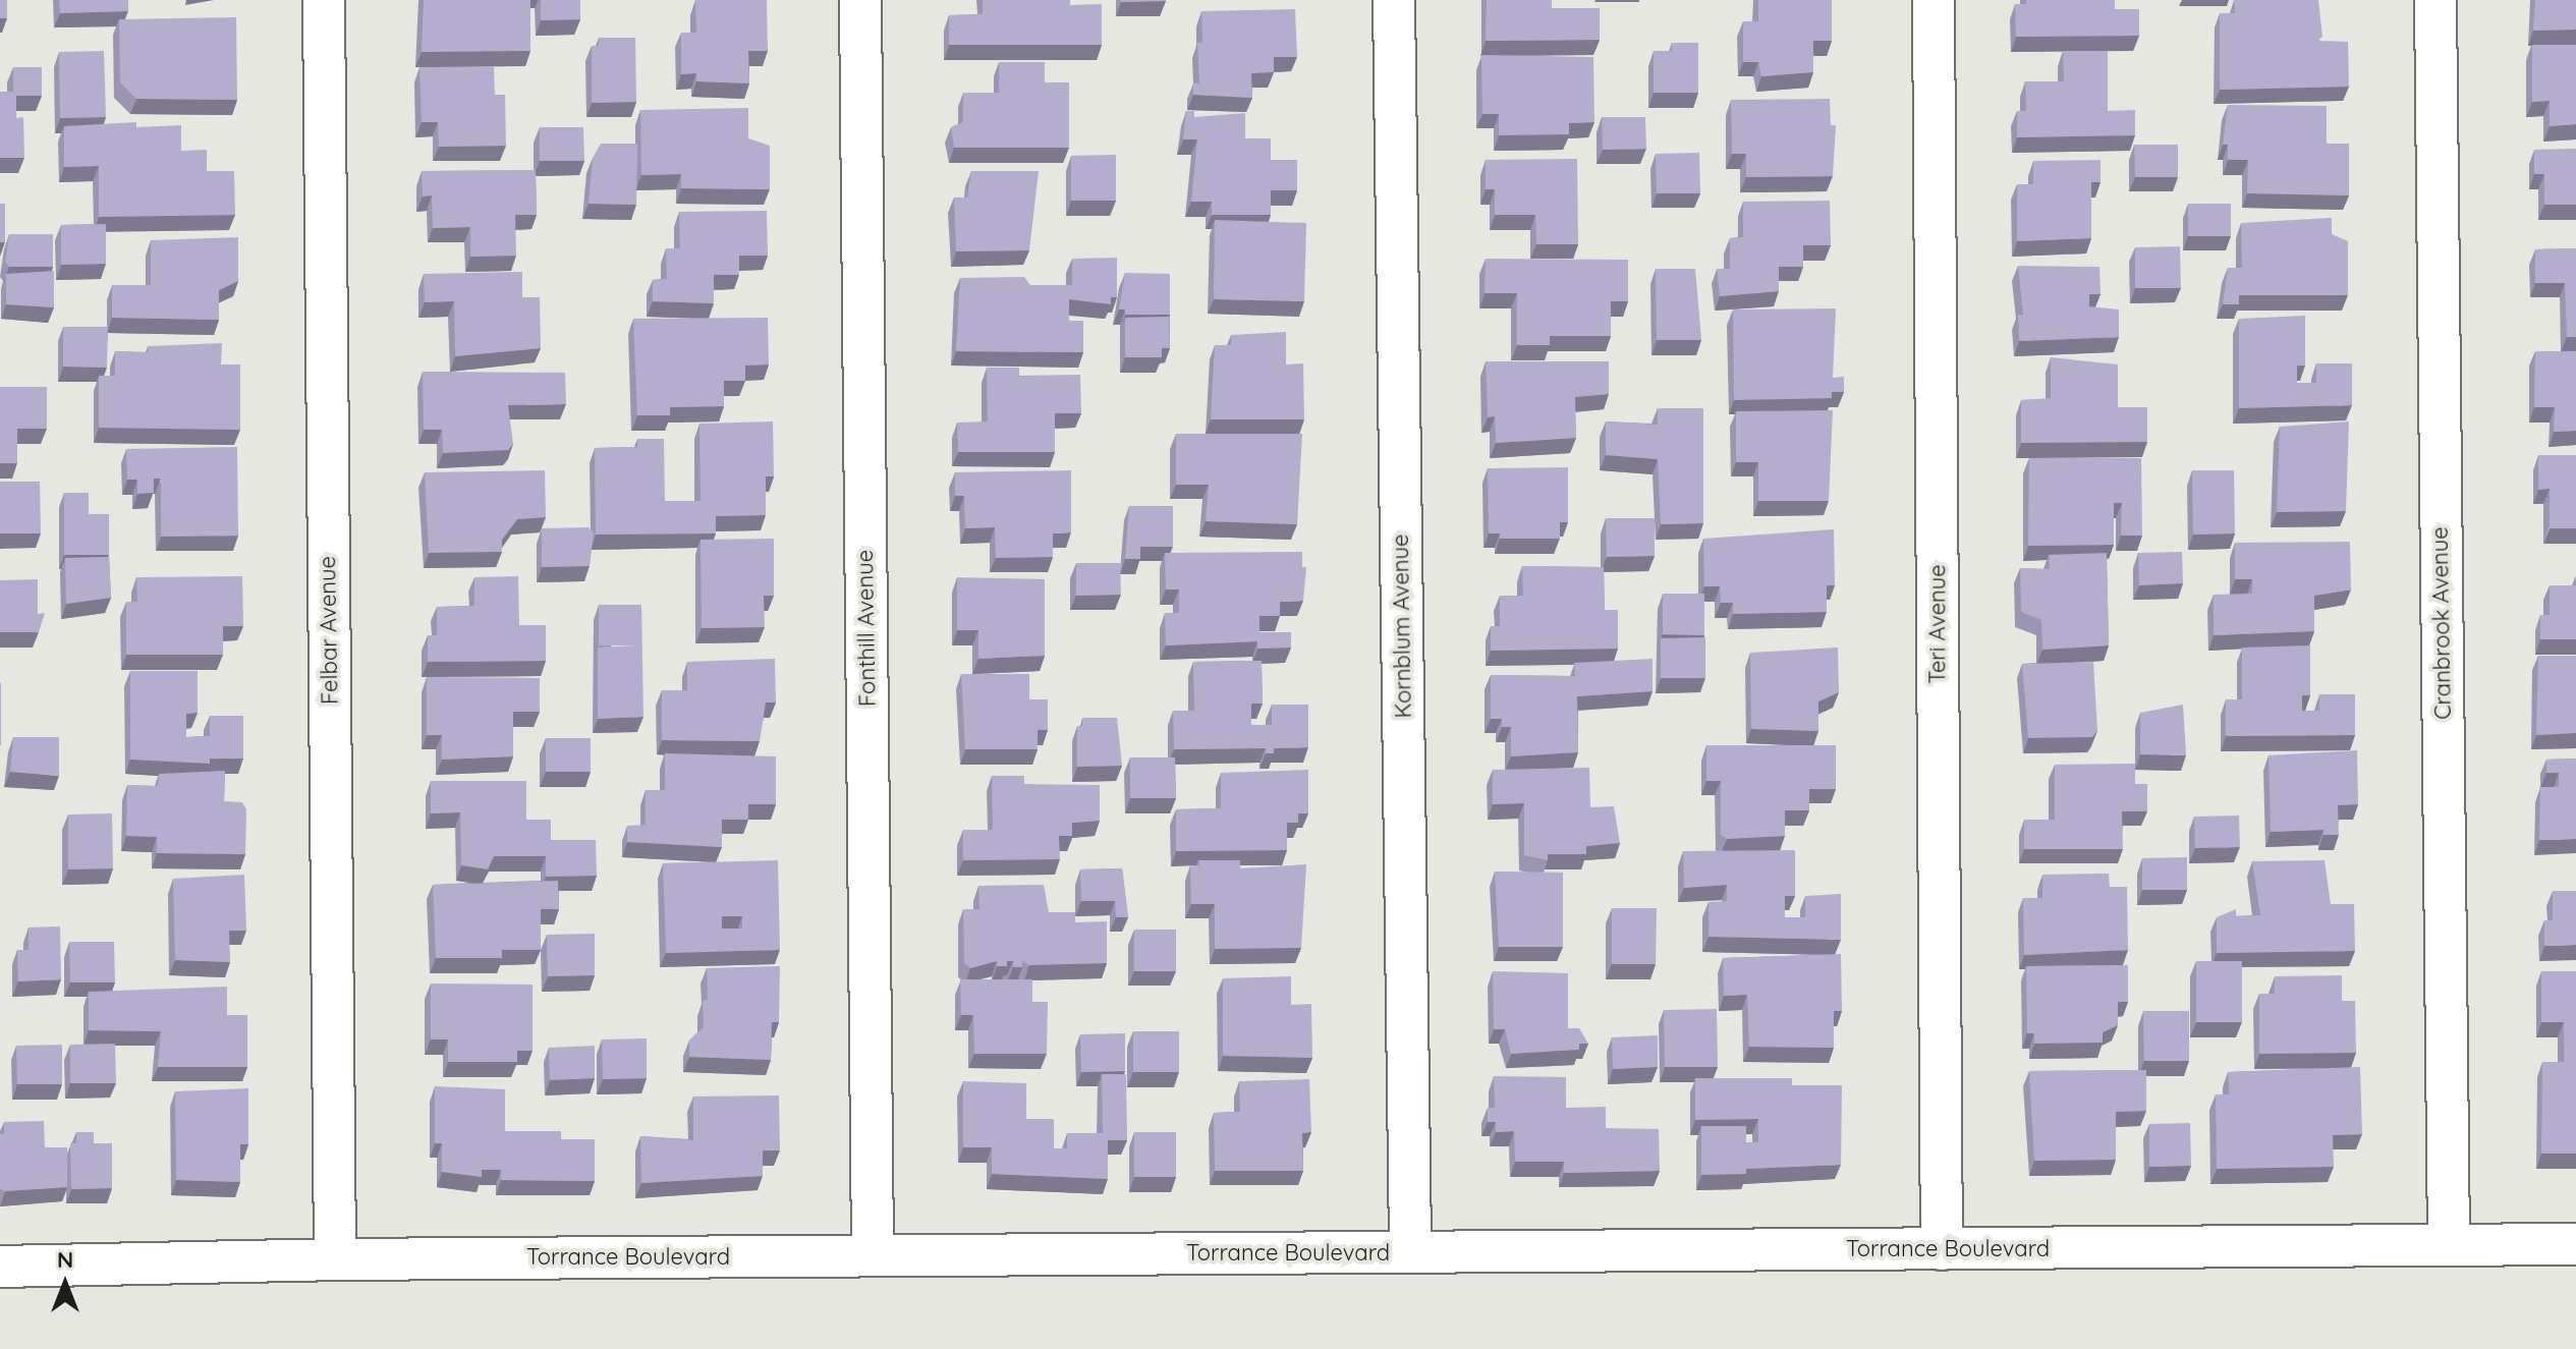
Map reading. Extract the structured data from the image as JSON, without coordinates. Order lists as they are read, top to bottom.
{
  "streets": {
    "street": [
      "Cranbrook Avenue",
      "Teri Avenue",
      "Kornblum Avenue",
      "Fonthill Avenue",
      "Felbar Avenue",
      "Torrance Boulevard"
    ]
  },
  "crossings": [
    ["Cranbrook Avenue", "Torrance Boulevard"],
    ["Teri Avenue", "Torrance Boulevard"],
    ["Kornblum Avenue", "Torrance Boulevard"],
    ["Fonthill Avenue", "Torrance Boulevard"],
    ["Felbar Avenue", "Torrance Boulevard"]
  ],
  "north": "top"
}
